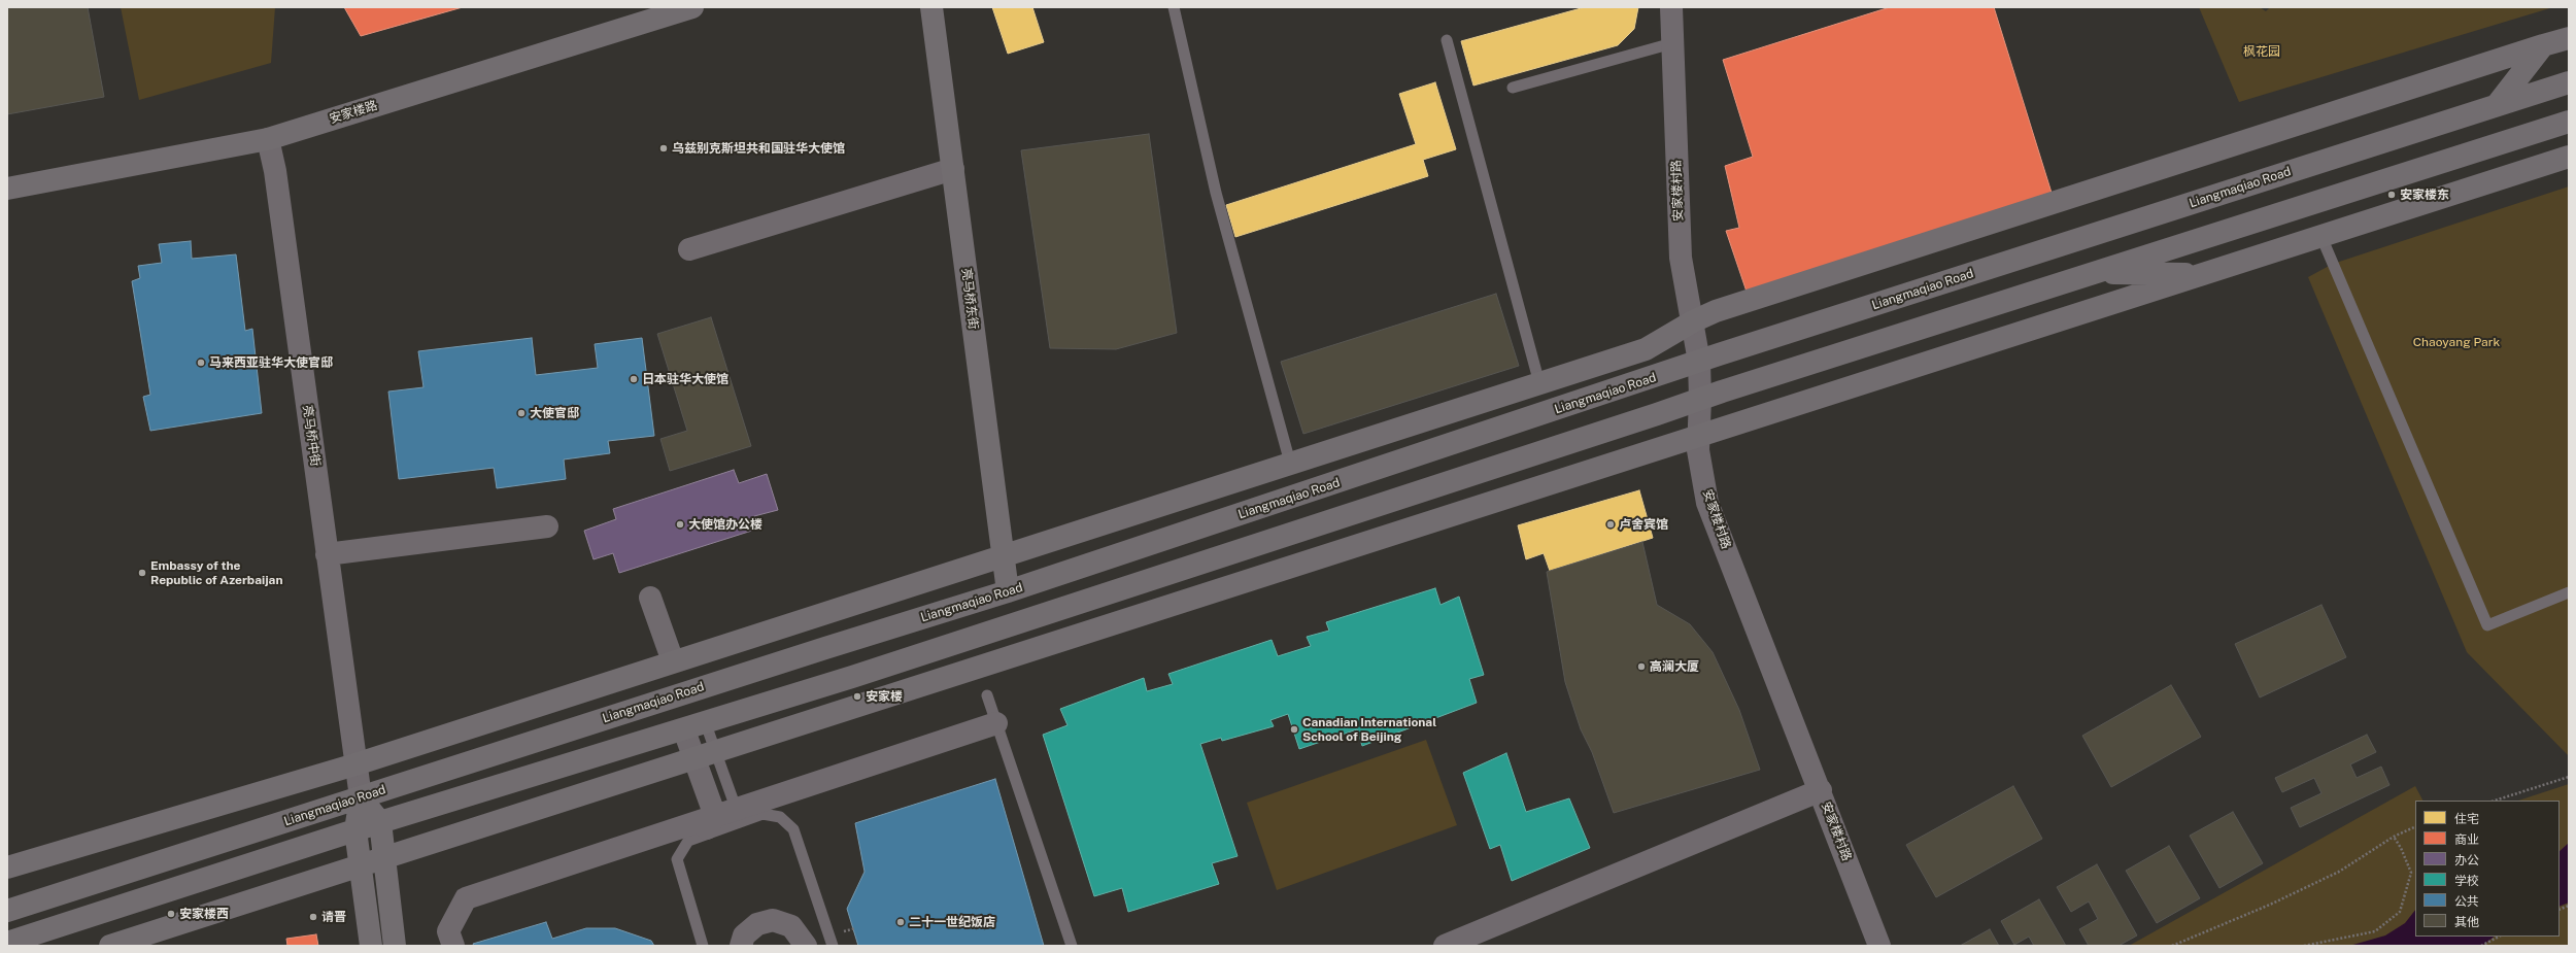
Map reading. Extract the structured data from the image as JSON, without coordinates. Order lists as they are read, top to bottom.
{
  "streets": {
    "street": [
      "安家楼路",
      "Liangmaqiao Road",
      "安家楼村路",
      "亮马桥东街",
      "亮马桥中街"
    ]
  },
  "crossings": [
    ["安家楼路", "亮马桥中街"],
    ["Liangmaqiao Road", "安家楼村路"],
    ["Liangmaqiao Road", "亮马桥东街"],
    ["Liangmaqiao Road", "亮马桥中街"]
  ],
  "parks": ["枫花园", "Chaoyang Park"],
  "places": [
    "乌兹别克斯坦共和国驻华大使馆",
    "安家楼东",
    "马来西亚驻华大使官邸",
    "日本驻华大使馆",
    "大使官邸",
    "大使馆办公楼",
    "卢舍宾馆",
    "Embassy of the Republic of Azerbaijan",
    "高澜大厦",
    "安家楼",
    "Canadian International School of Beijing",
    "安家楼西",
    "请晋",
    "二十一世纪饭店"
  ],
  "legend": [
    "住宅",
    "商业",
    "办公",
    "学校",
    "公共",
    "其他"
  ]
}
